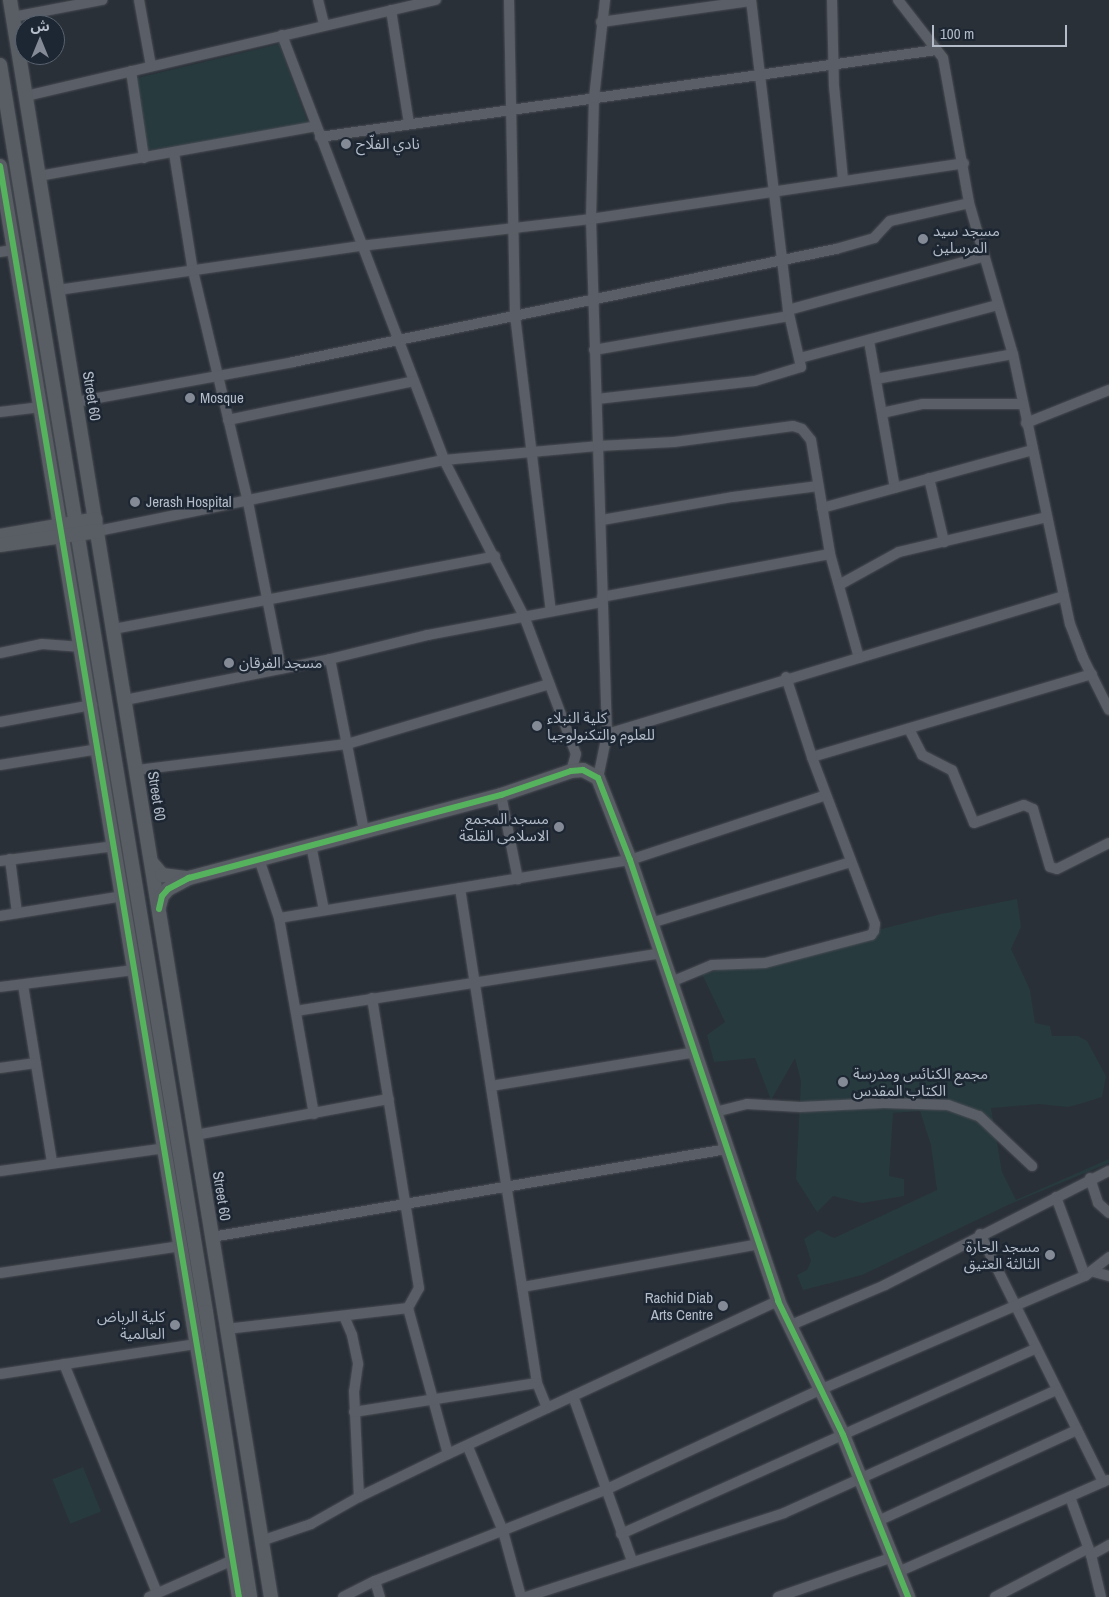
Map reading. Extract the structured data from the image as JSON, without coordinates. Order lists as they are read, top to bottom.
{
  "streets": {
    "main road": ["Street 60"]
  },
  "places": [
    "نادي الفلّاح",
    "مسجد سيد المرسلين",
    "Mosque",
    "Jerash Hospital",
    "مسجد الفرقان",
    "كلية النبلاء للعلوم والتكنولوجيا",
    "مسجد المجمع الاسلامى القلعة",
    "مجمع الكنائس ومدرسة الكتاب المقدس",
    "مسجد الحارة الثالثة العتيق",
    "Rachid Diab Arts Centre",
    "كلية الرباض العالمية"
  ],
  "scale_bar": "100 m",
  "north": "top"
}
